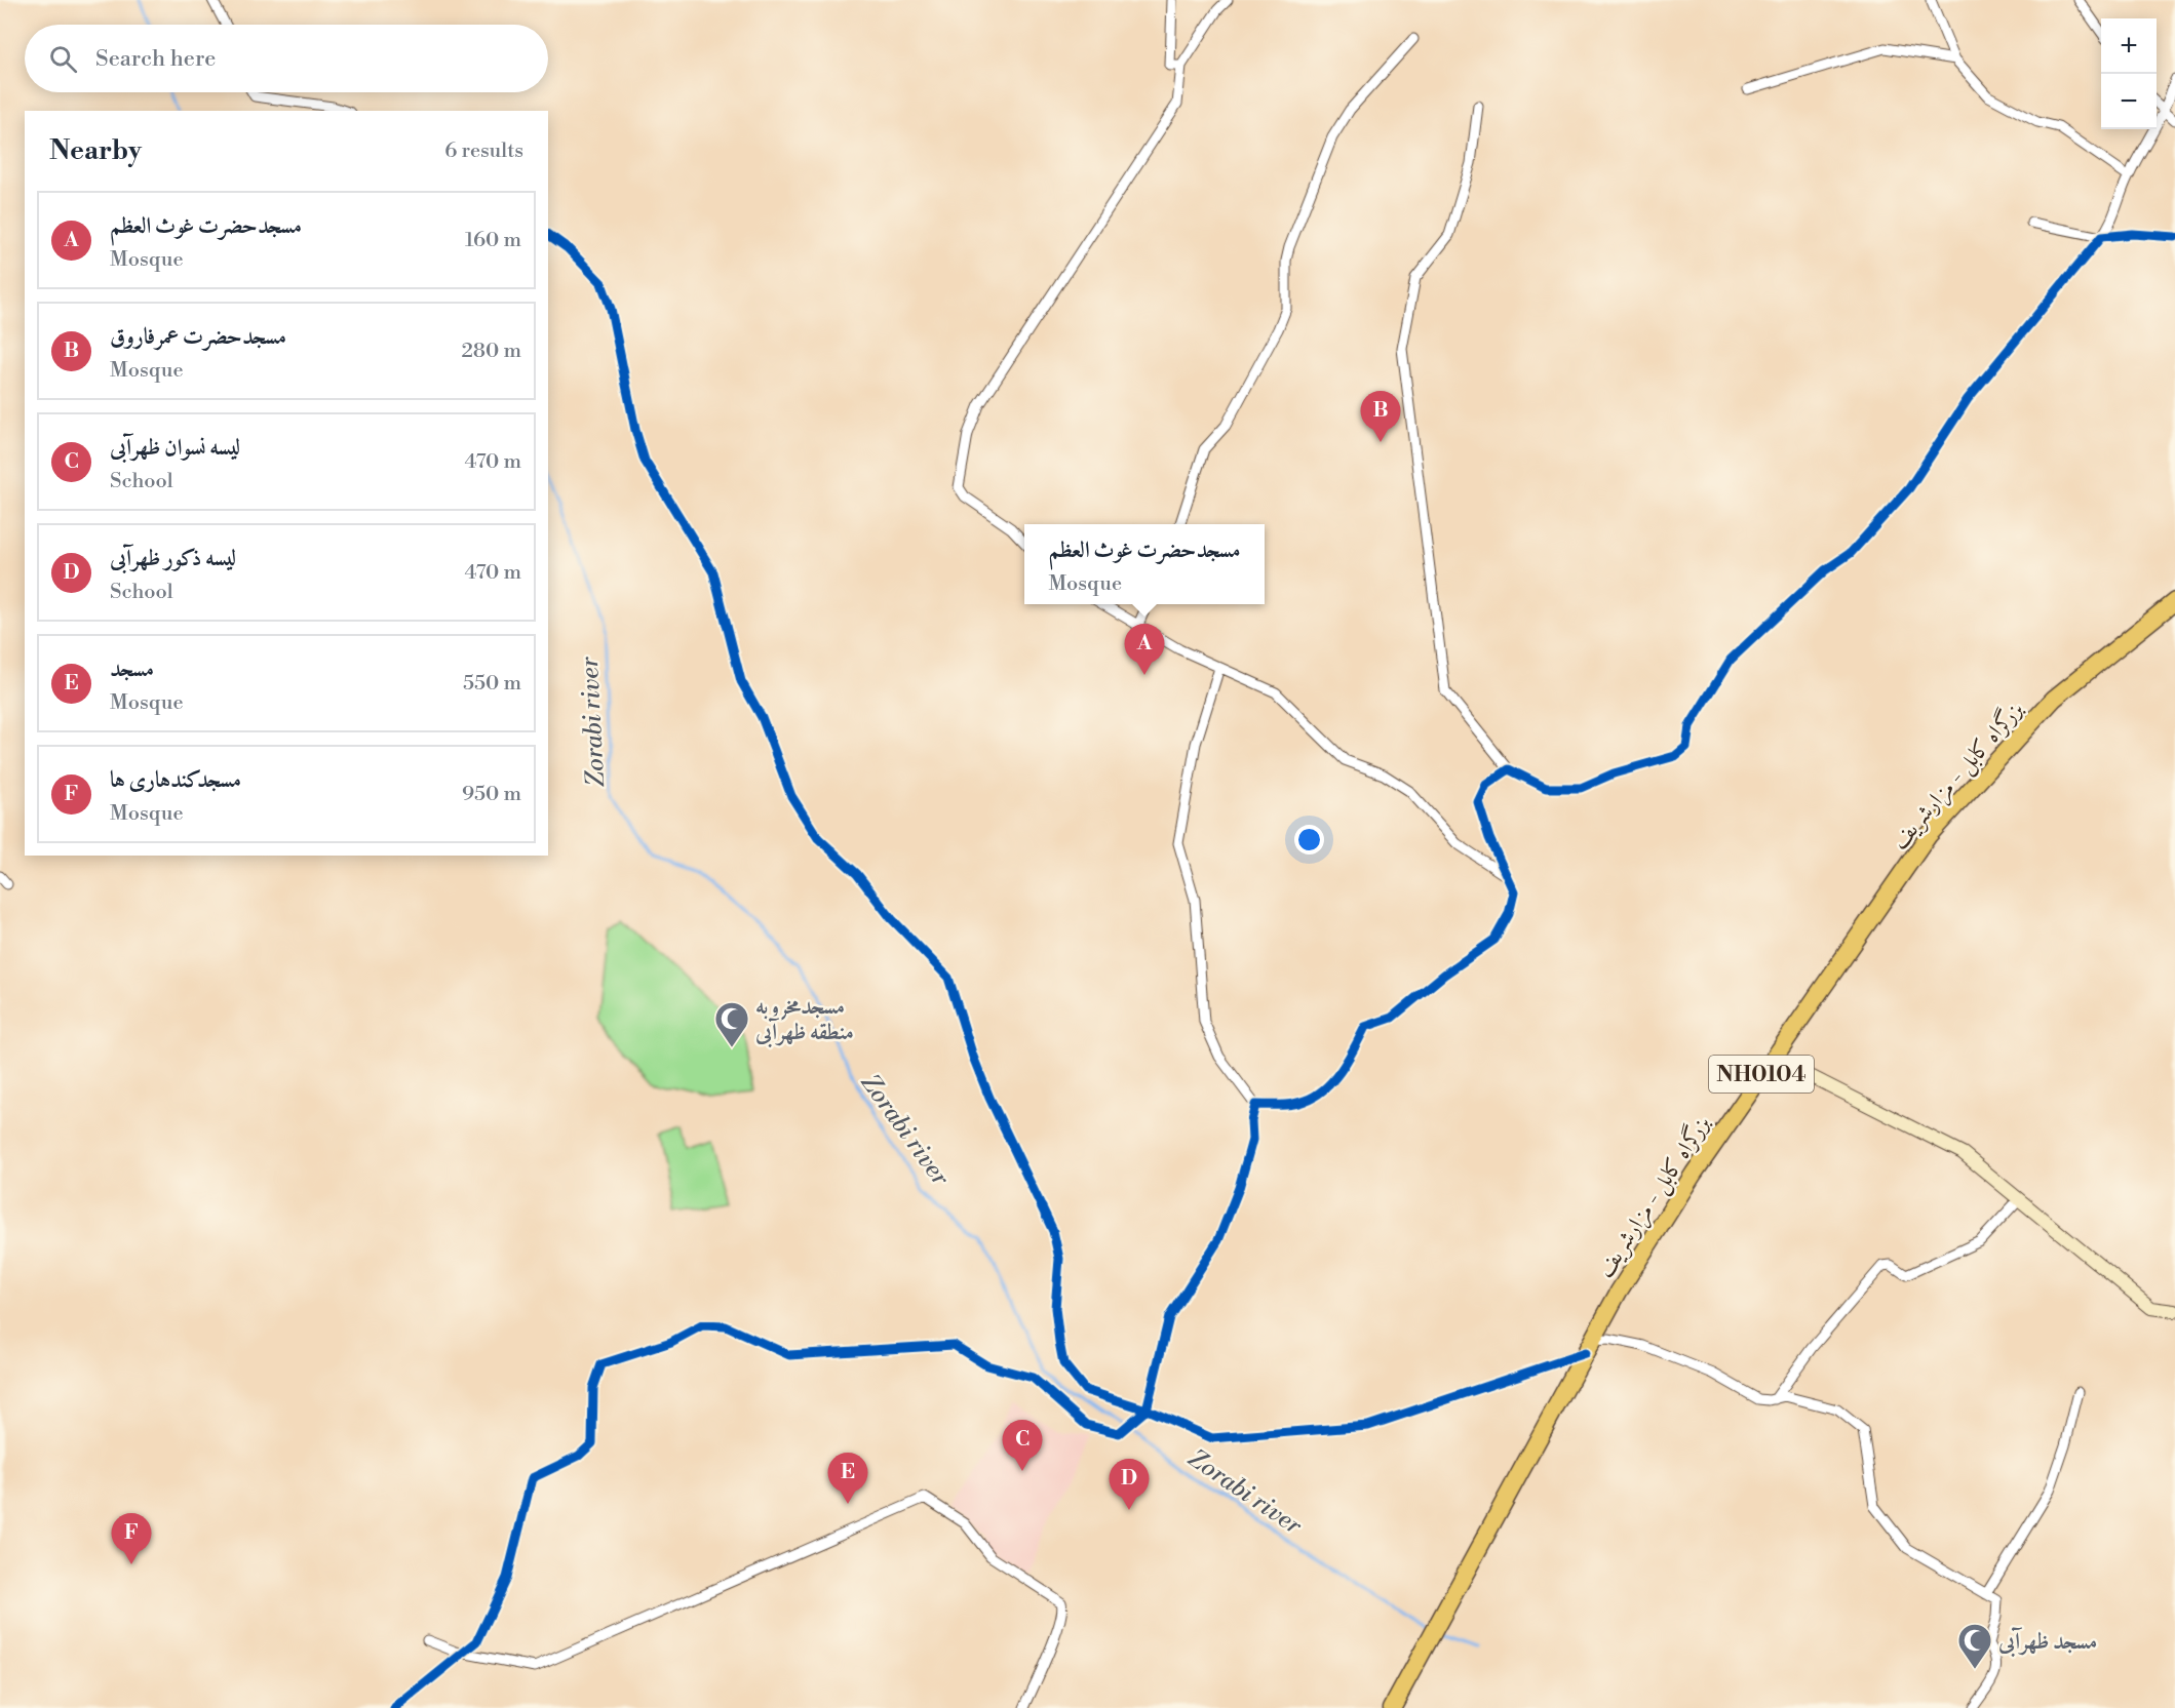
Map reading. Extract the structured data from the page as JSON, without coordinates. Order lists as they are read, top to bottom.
{
  "streets": {
    "highway": ["بزرگراه کابل - مزارشریف", "NH0104"]
  },
  "water": ["Zorabi river"],
  "places": {
    "mosque": ["مسجدمخروبه منطقه ظهرآبی", "مسجد ظهرآبی"]
  },
  "page": {
    "map_buttons": ["+", "−"],
    "search": "Search here",
    "heading": ["Nearby", "6 results"],
    "list": [
      {
        "mark": "A",
        "name": "مسجدحضرت غوث العظم",
        "note": "Mosque",
        "value": "160 m"
      },
      {
        "mark": "B",
        "name": "مسجدحضرت عمرفاروق",
        "note": "Mosque",
        "value": "280 m"
      },
      {
        "mark": "C",
        "name": "لیسه نسوان ظهرآبی",
        "note": "School",
        "value": "470 m"
      },
      {
        "mark": "D",
        "name": "لیسه ذکور ظهرآبی",
        "note": "School",
        "value": "470 m"
      },
      {
        "mark": "E",
        "name": "مسجد",
        "note": "Mosque",
        "value": "550 m"
      },
      {
        "mark": "F",
        "name": "مسجدکندهاری ها",
        "note": "Mosque",
        "value": "950 m"
      }
    ],
    "pins": [
      "B",
      "A",
      "C",
      "E",
      "D",
      "F"
    ],
    "popup": ["مسجدحضرت غوث العظم", "Mosque"]
  }
}
